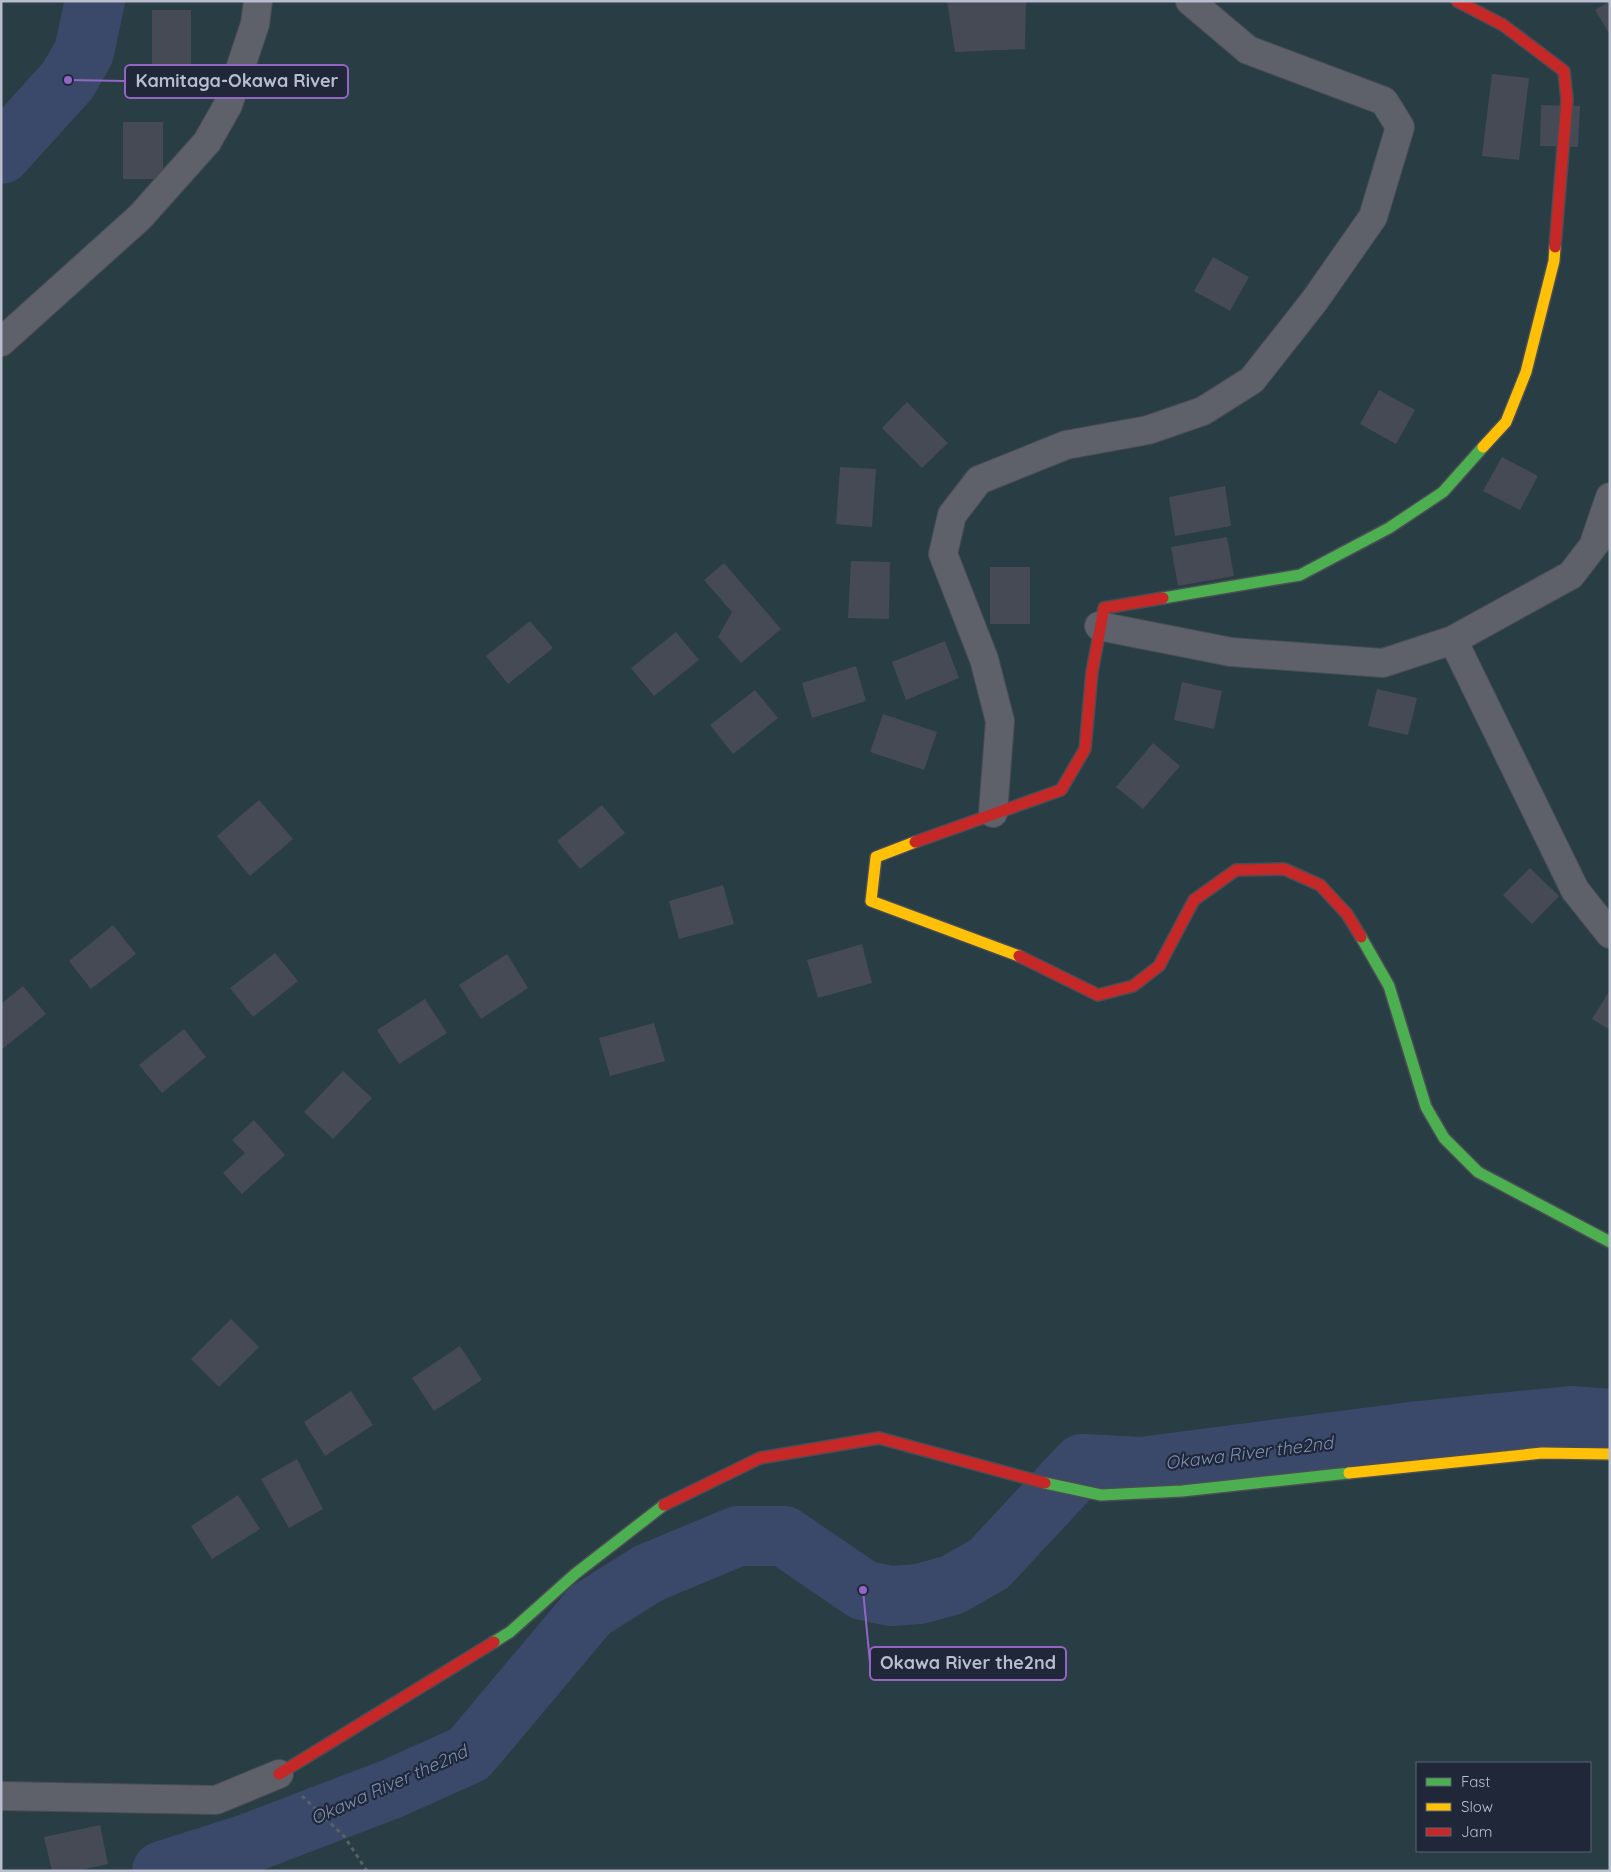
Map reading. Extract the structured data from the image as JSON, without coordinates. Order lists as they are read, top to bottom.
{
  "water": ["Okawa River the2nd"],
  "places": ["Kamitaga-Okawa River", "Okawa River the2nd"],
  "legend": ["Fast", "Slow", "Jam"]
}
